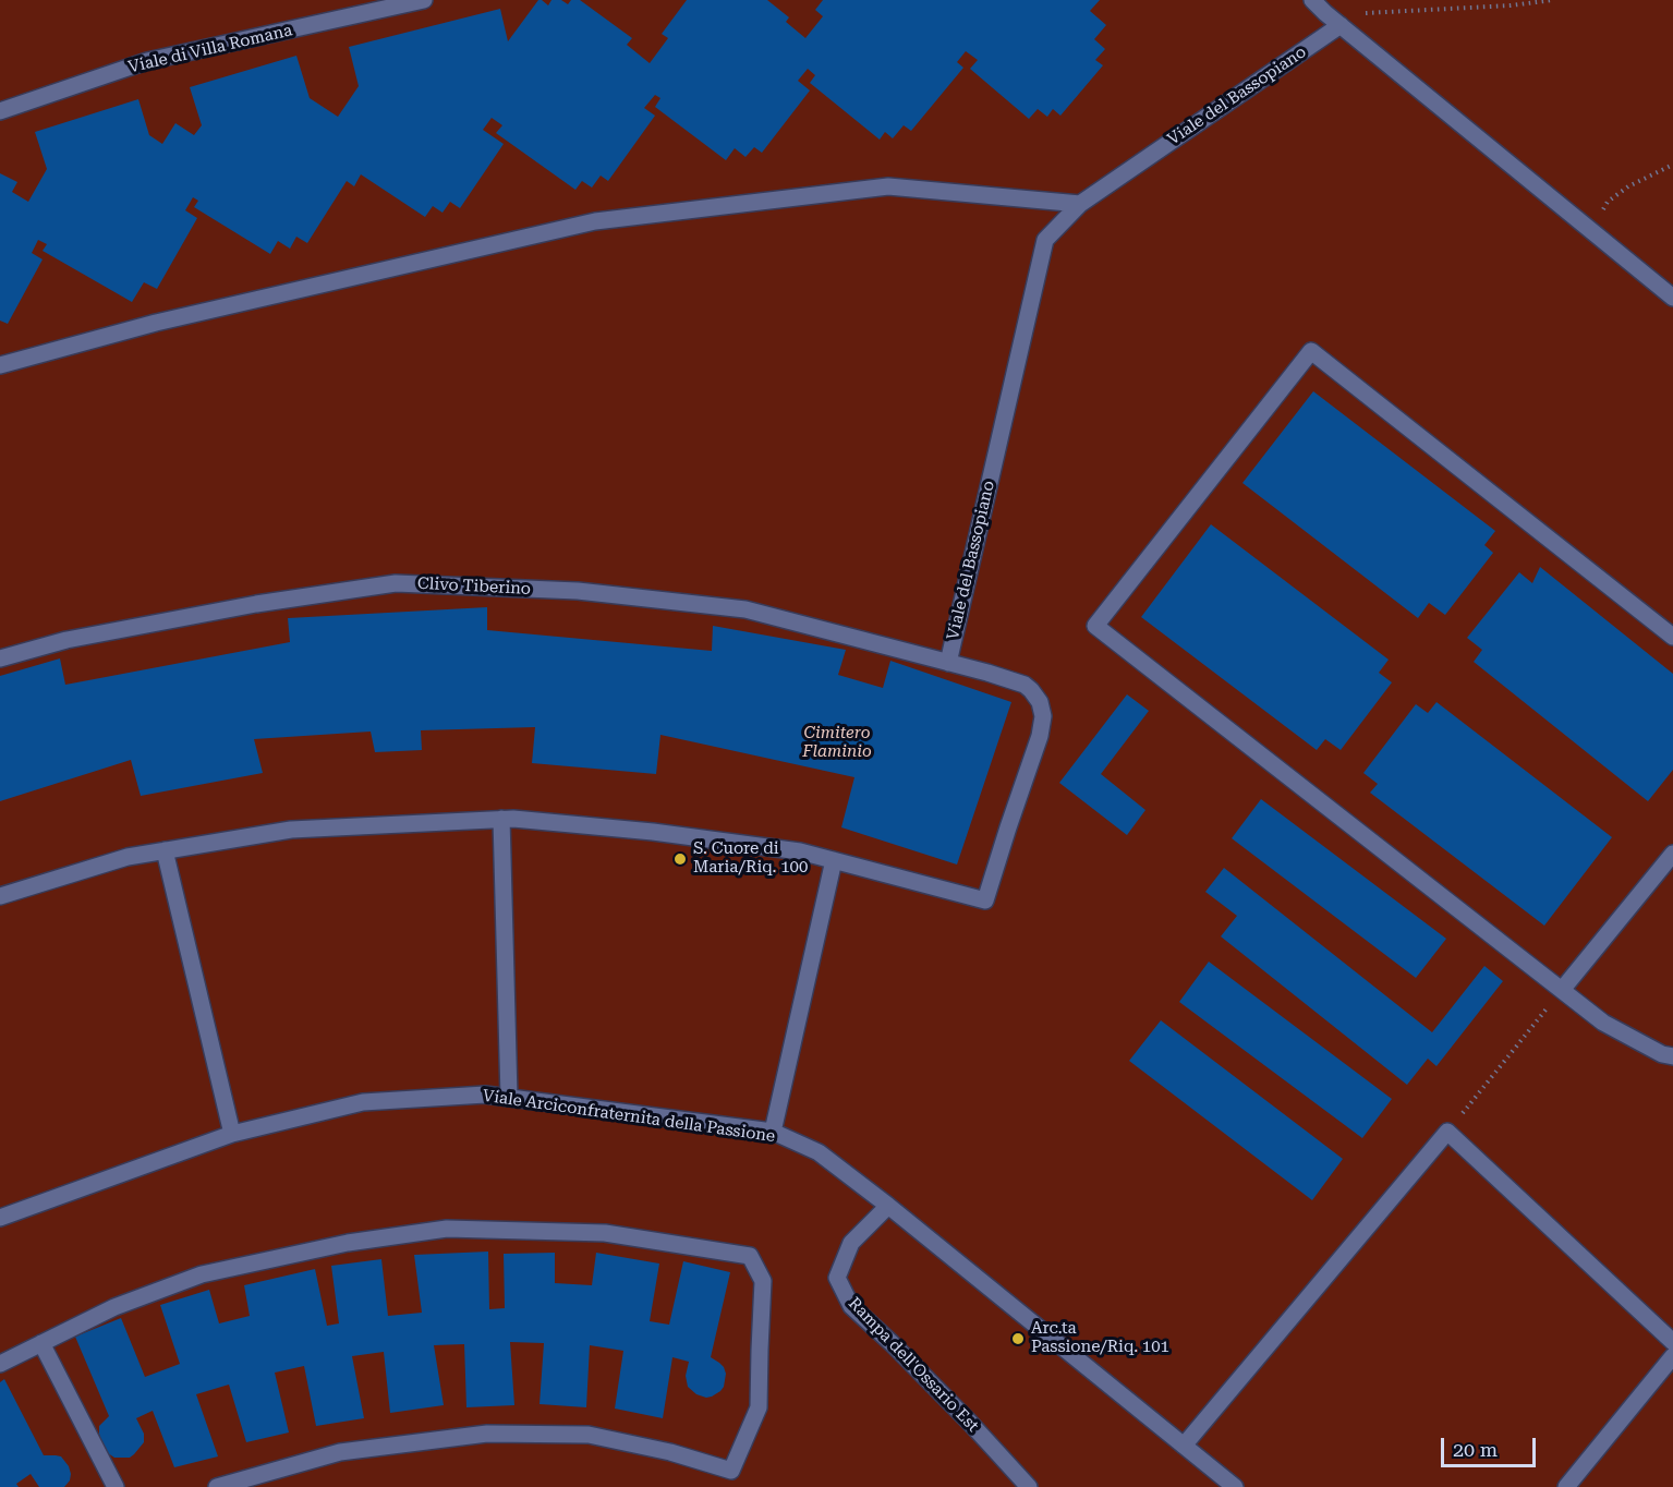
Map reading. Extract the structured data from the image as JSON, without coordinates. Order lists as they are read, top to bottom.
{
  "streets": {
    "lane": [
      "Viale di Villa Romana",
      "Viale del Bassopiano",
      "Clivo Tiberino",
      "Viale Arciconfraternita della Passione",
      "Rampa dell'Ossario Est"
    ]
  },
  "crossings": [
    ["Viale del Bassopiano", "Clivo Tiberino"],
    ["Viale Arciconfraternita della Passione", "Rampa dell'Ossario Est"]
  ],
  "parks": ["Cimitero Flaminio"],
  "places": ["S. Cuore di Maria/Riq. 100", "Arc.ta Passione/Riq. 101"],
  "scale_bar": "20 m"
}
